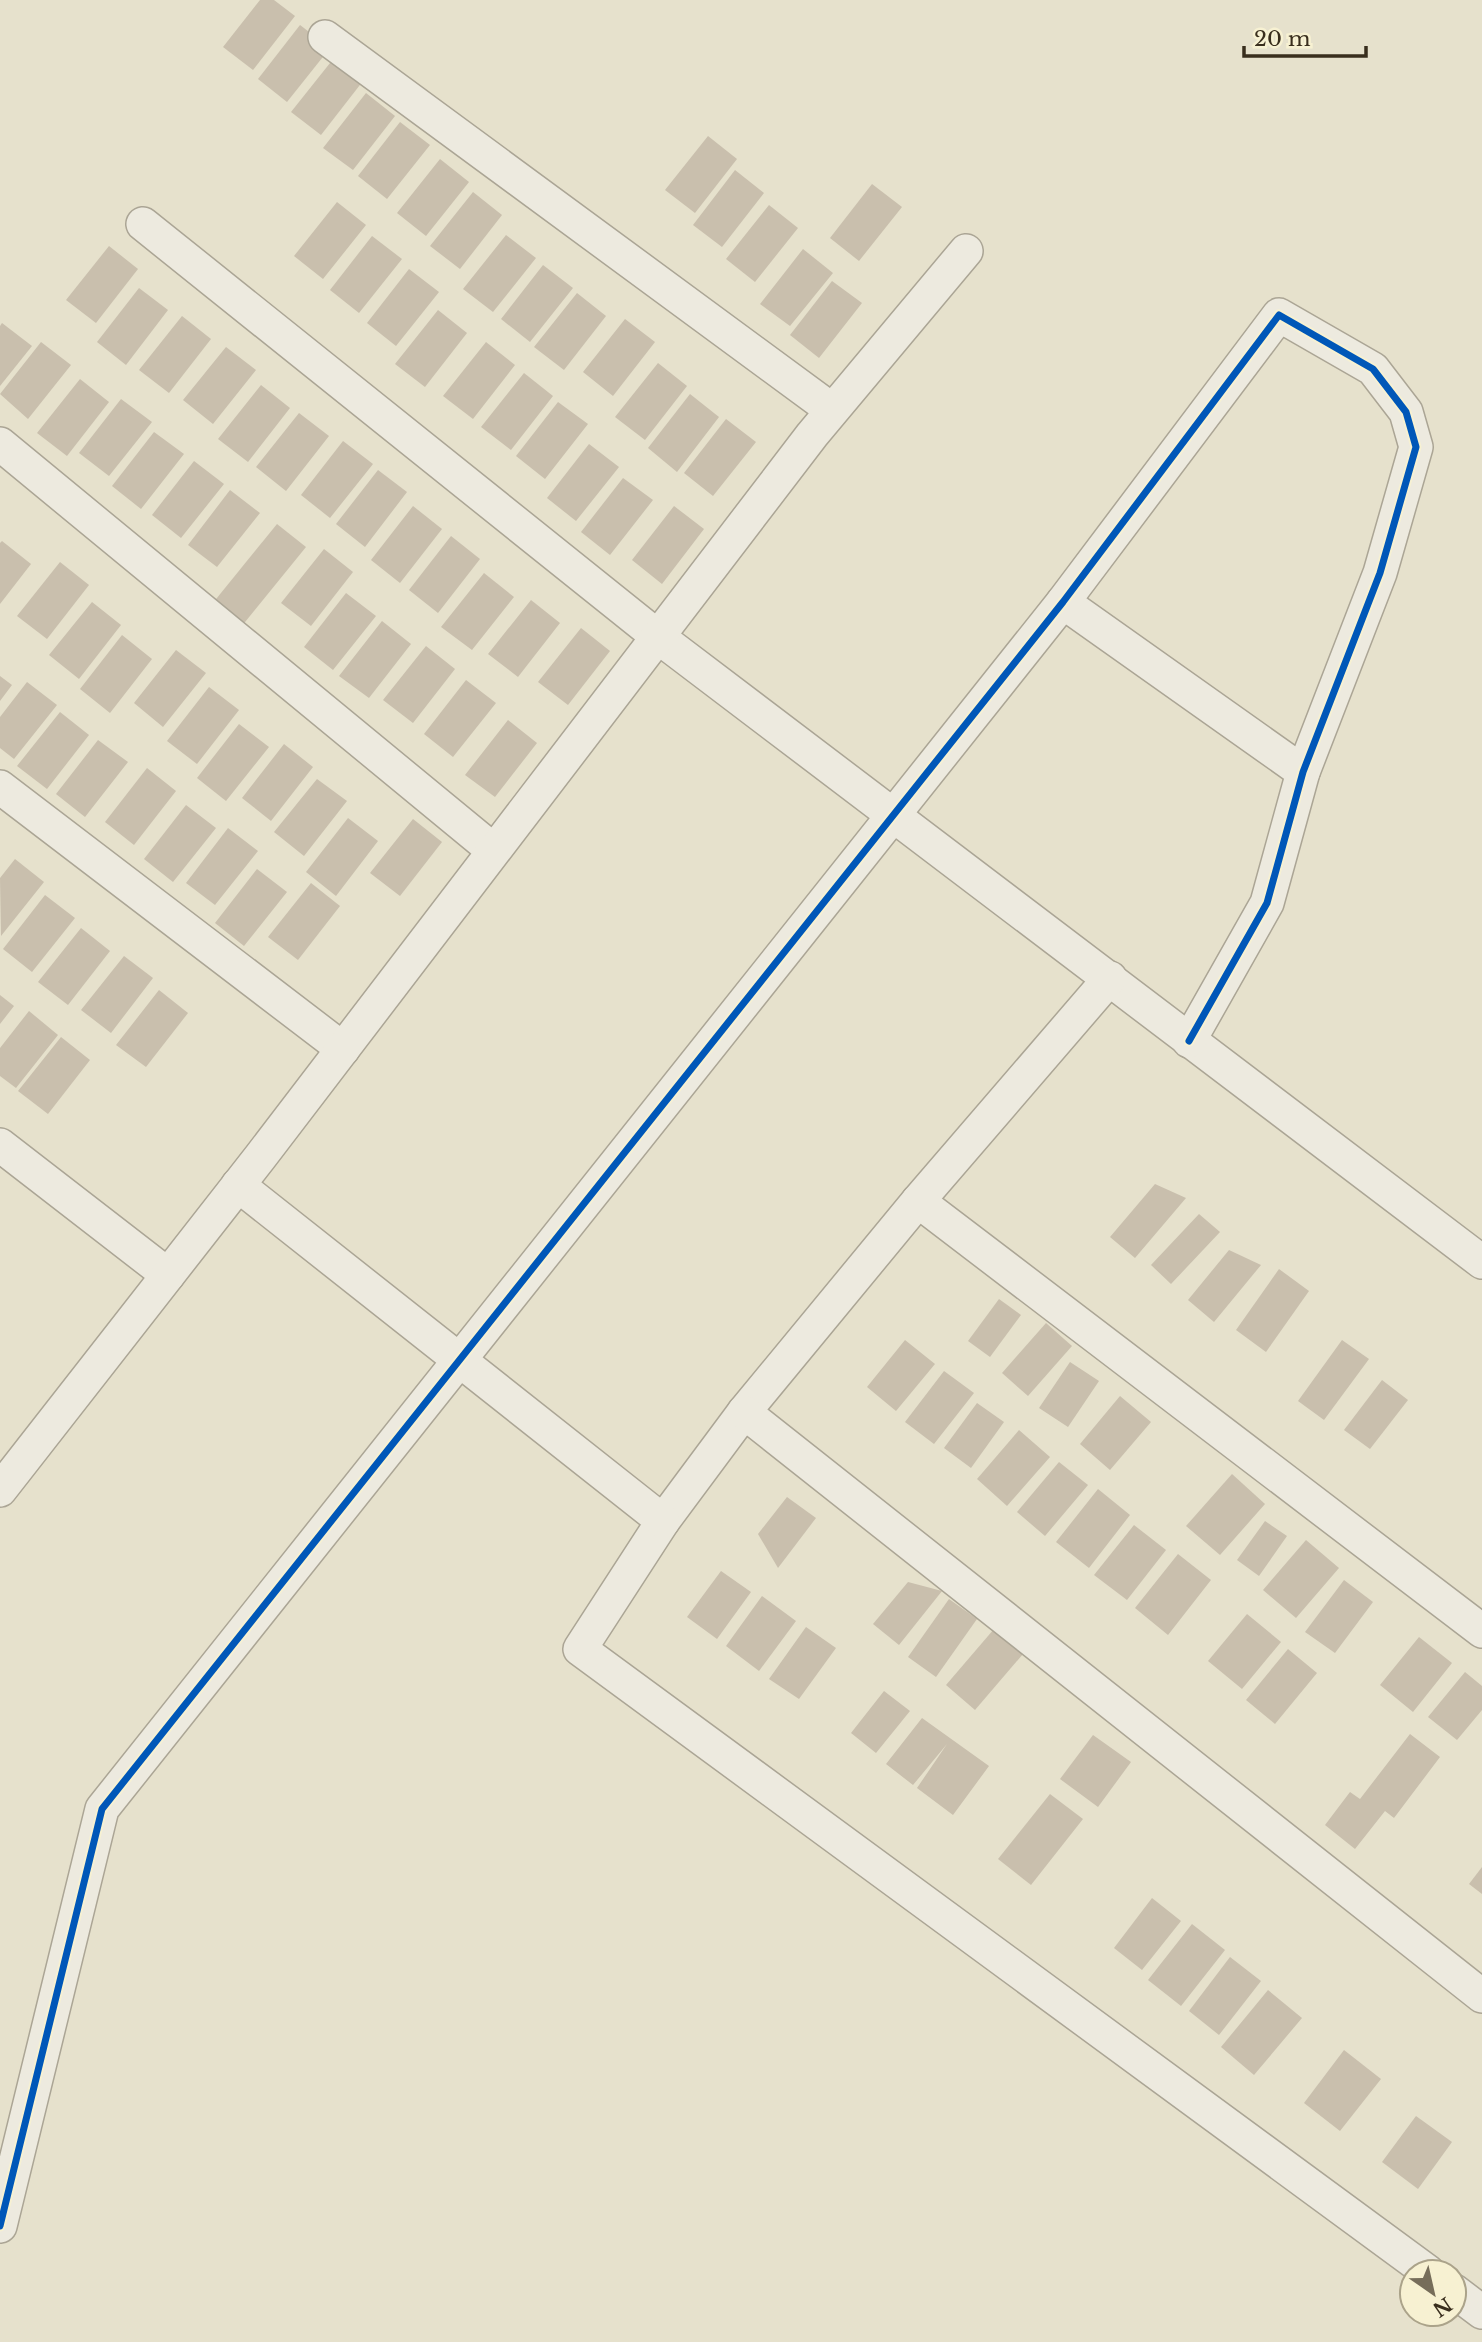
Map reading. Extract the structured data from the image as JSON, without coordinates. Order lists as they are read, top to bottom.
{
  "scale_bar": "20 m",
  "north": "bottom right"
}
